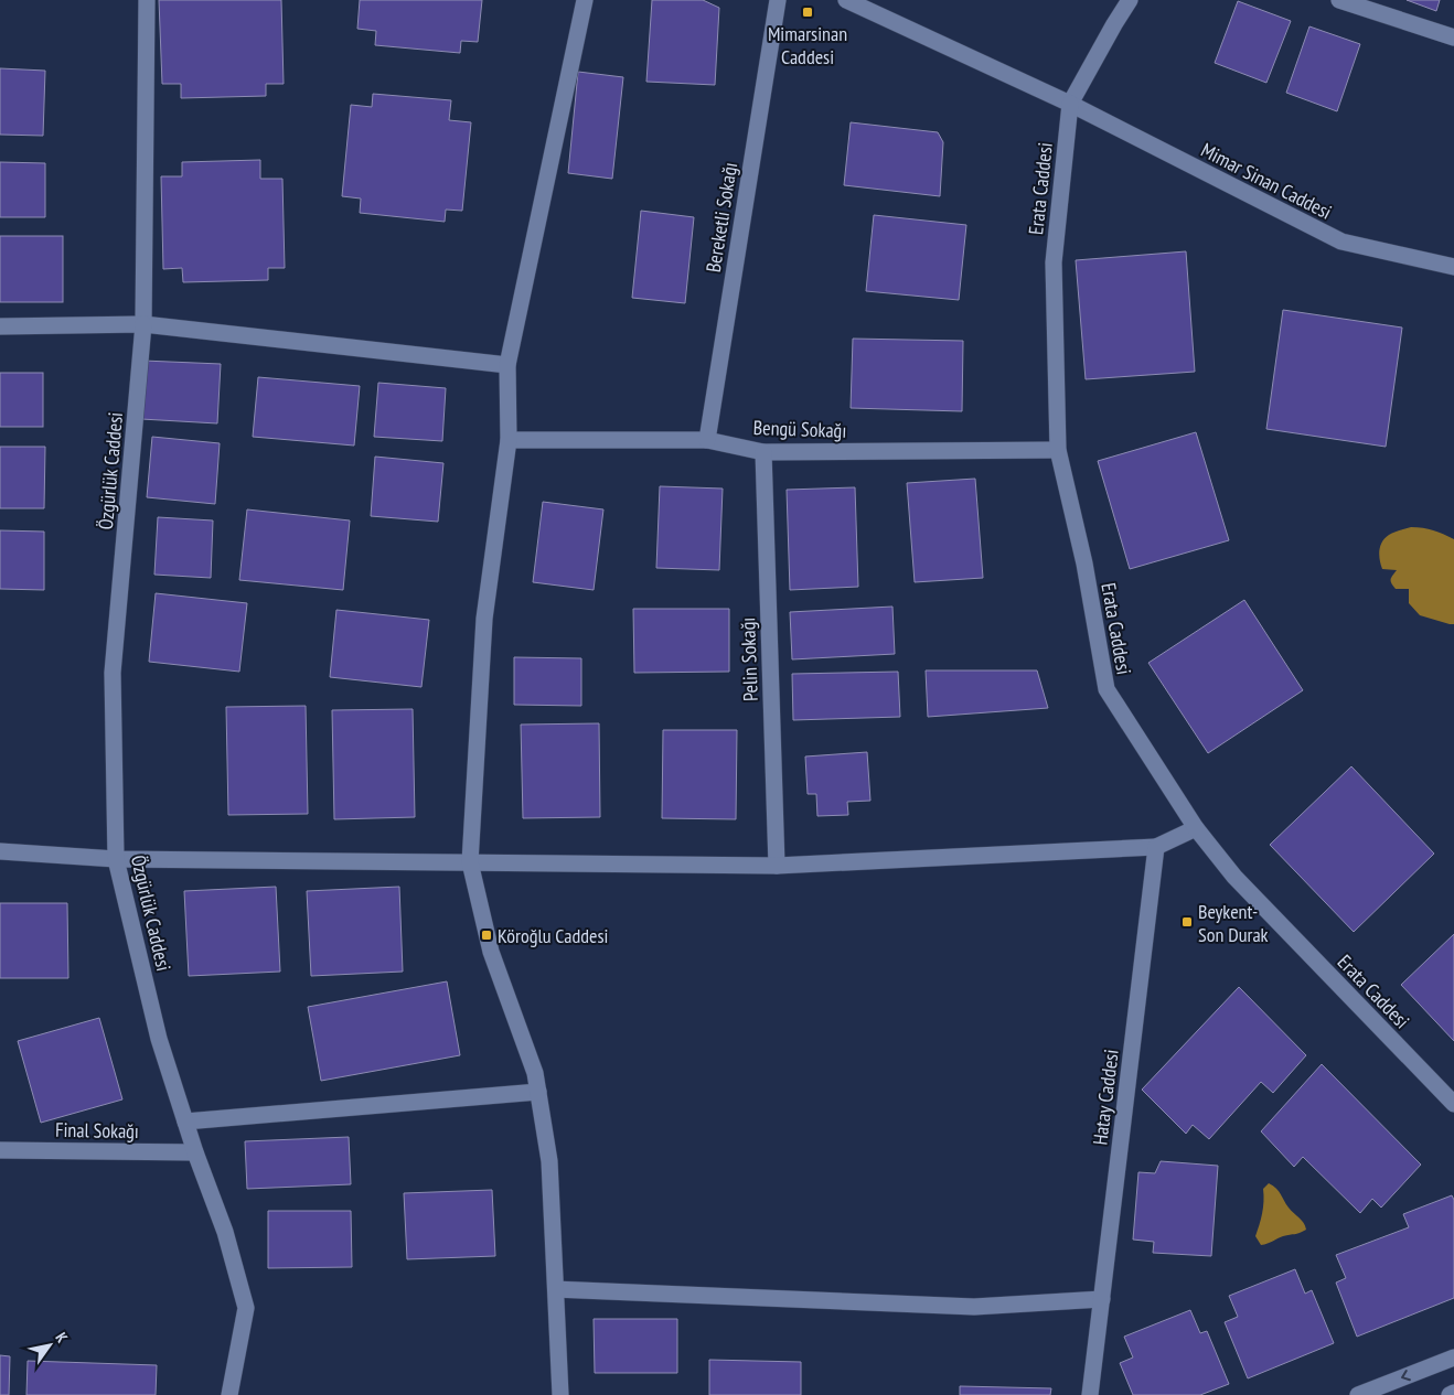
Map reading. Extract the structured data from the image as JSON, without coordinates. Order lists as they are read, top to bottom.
{
  "streets": {
    "street": [
      "Mimar Sinan Caddesi",
      "Erata Caddesi",
      "Bereketli Sokağı",
      "Bengü Sokağı",
      "Özgürlük Caddesi",
      "Pelin Sokağı",
      "Hatay Caddesi",
      "Final Sokağı"
    ]
  },
  "crossings": [
    ["Mimar Sinan Caddesi", "Erata Caddesi"],
    ["Erata Caddesi", "Bengü Sokağı"],
    ["Bereketli Sokağı", "Bengü Sokağı"],
    ["Bengü Sokağı", "Pelin Sokağı"],
    ["Özgürlük Caddesi", "Final Sokağı"]
  ],
  "places": {
    "transit": ["Mimarsinan Caddesi", "Beykent- Son Durak", "Köroğlu Caddesi"]
  },
  "north": "top right"
}
